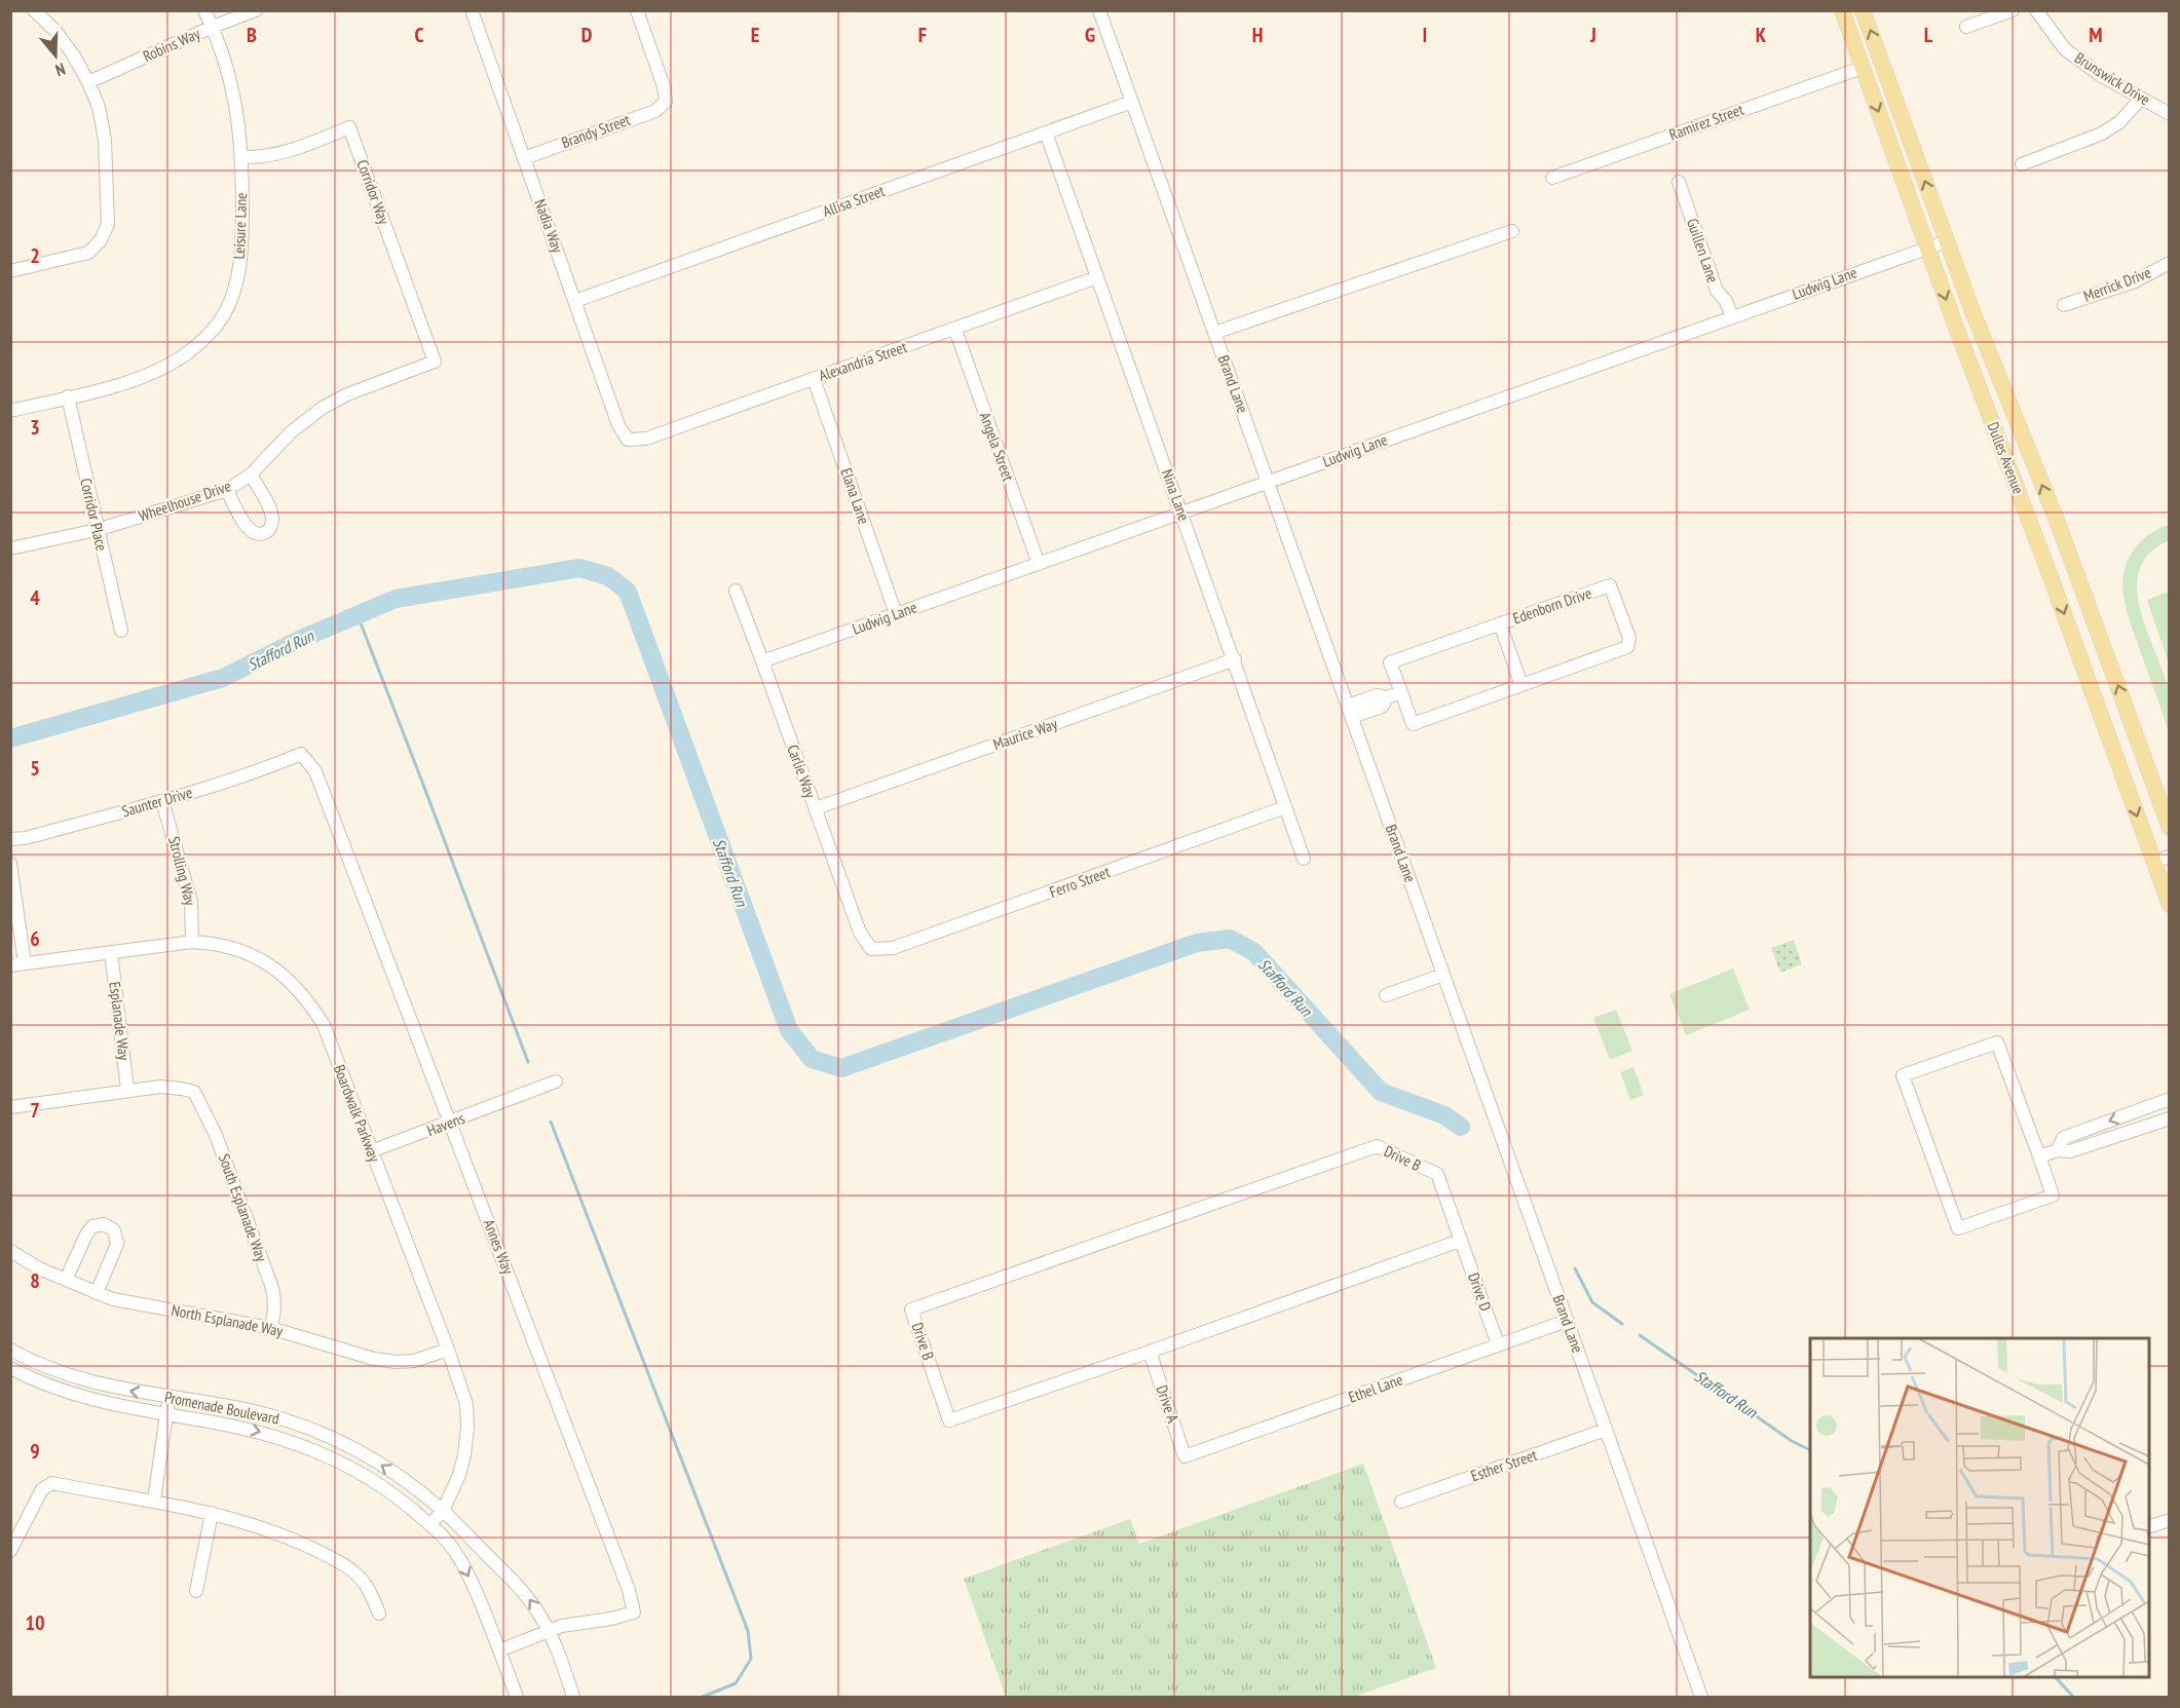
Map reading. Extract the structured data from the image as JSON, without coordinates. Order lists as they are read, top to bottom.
{
  "streets": {
    "main road": ["Dulles Avenue"],
    "street": [
      "Robins Way",
      "Brunswick Drive",
      "Ramirez Street",
      "Brandy Street",
      "Corridor Way",
      "Allisa Street",
      "Leisure Lane",
      "Nadia Way",
      "Guillen Lane",
      "Ludwig Lane",
      "Merrick Drive",
      "Alexandria Street",
      "Brand Lane",
      "Angela Street",
      "Nina Lane",
      "Elana Lane",
      "Wheelhouse Drive",
      "Corridor Place",
      "Edenborn Drive",
      "Maurice Way",
      "Carlie Way",
      "Saunter Drive",
      "Strolling Way",
      "Ferro Street",
      "Esplanade Way",
      "Boardwalk Parkway",
      "Havens",
      "Drive B",
      "South Esplanade Way",
      "Annes Way",
      "Drive D",
      "North Esplanade Way",
      "Ethel Lane",
      "Drive A",
      "Promenade Boulevard",
      "Esther Street"
    ]
  },
  "crossings": [
    ["Robins Way", "Leisure Lane"],
    ["Ramirez Street", "Dulles Avenue"],
    ["Brandy Street", "Nadia Way"],
    ["Corridor Way", "Leisure Lane"],
    ["Corridor Way", "Wheelhouse Drive"],
    ["Allisa Street", "Nadia Way"],
    ["Allisa Street", "Brand Lane"],
    ["Allisa Street", "Nina Lane"],
    ["Leisure Lane", "Corridor Place"],
    ["Nadia Way", "Alexandria Street"],
    ["Guillen Lane", "Ludwig Lane"],
    ["Ludwig Lane", "Brand Lane"],
    ["Ludwig Lane", "Angela Street"],
    ["Ludwig Lane", "Dulles Avenue"],
    ["Ludwig Lane", "Nina Lane"],
    ["Ludwig Lane", "Elana Lane"],
    ["Ludwig Lane", "Carlie Way"],
    ["Alexandria Street", "Angela Street"],
    ["Alexandria Street", "Nina Lane"],
    ["Alexandria Street", "Elana Lane"],
    ["Brand Lane", "Ethel Lane"],
    ["Brand Lane", "Esther Street"],
    ["Nina Lane", "Maurice Way"],
    ["Nina Lane", "Ferro Street"],
    ["Wheelhouse Drive", "Corridor Place"],
    ["Maurice Way", "Carlie Way"],
    ["Carlie Way", "Ferro Street"],
    ["Saunter Drive", "Strolling Way"],
    ["Saunter Drive", "Annes Way"],
    ["Strolling Way", "Boardwalk Parkway"],
    ["Esplanade Way", "Boardwalk Parkway"],
    ["Esplanade Way", "South Esplanade Way"],
    ["Boardwalk Parkway", "Havens"],
    ["Boardwalk Parkway", "North Esplanade Way"],
    ["Boardwalk Parkway", "Promenade Boulevard"],
    ["Havens", "Annes Way"],
    ["Drive B", "Drive D"],
    ["Drive B", "Drive A"],
    ["South Esplanade Way", "North Esplanade Way"],
    ["Annes Way", "Promenade Boulevard"],
    ["Drive D", "Ethel Lane"],
    ["Ethel Lane", "Drive A"]
  ],
  "water": ["Stafford Run"],
  "north": "bottom",
  "grid": {
    "columns": [
      "B",
      "C",
      "D",
      "E",
      "F",
      "G",
      "H",
      "I",
      "J",
      "K",
      "L",
      "M"
    ],
    "rows": [
      "2",
      "3",
      "4",
      "5",
      "6",
      "7",
      "8",
      "9",
      "10"
    ]
  }
}
